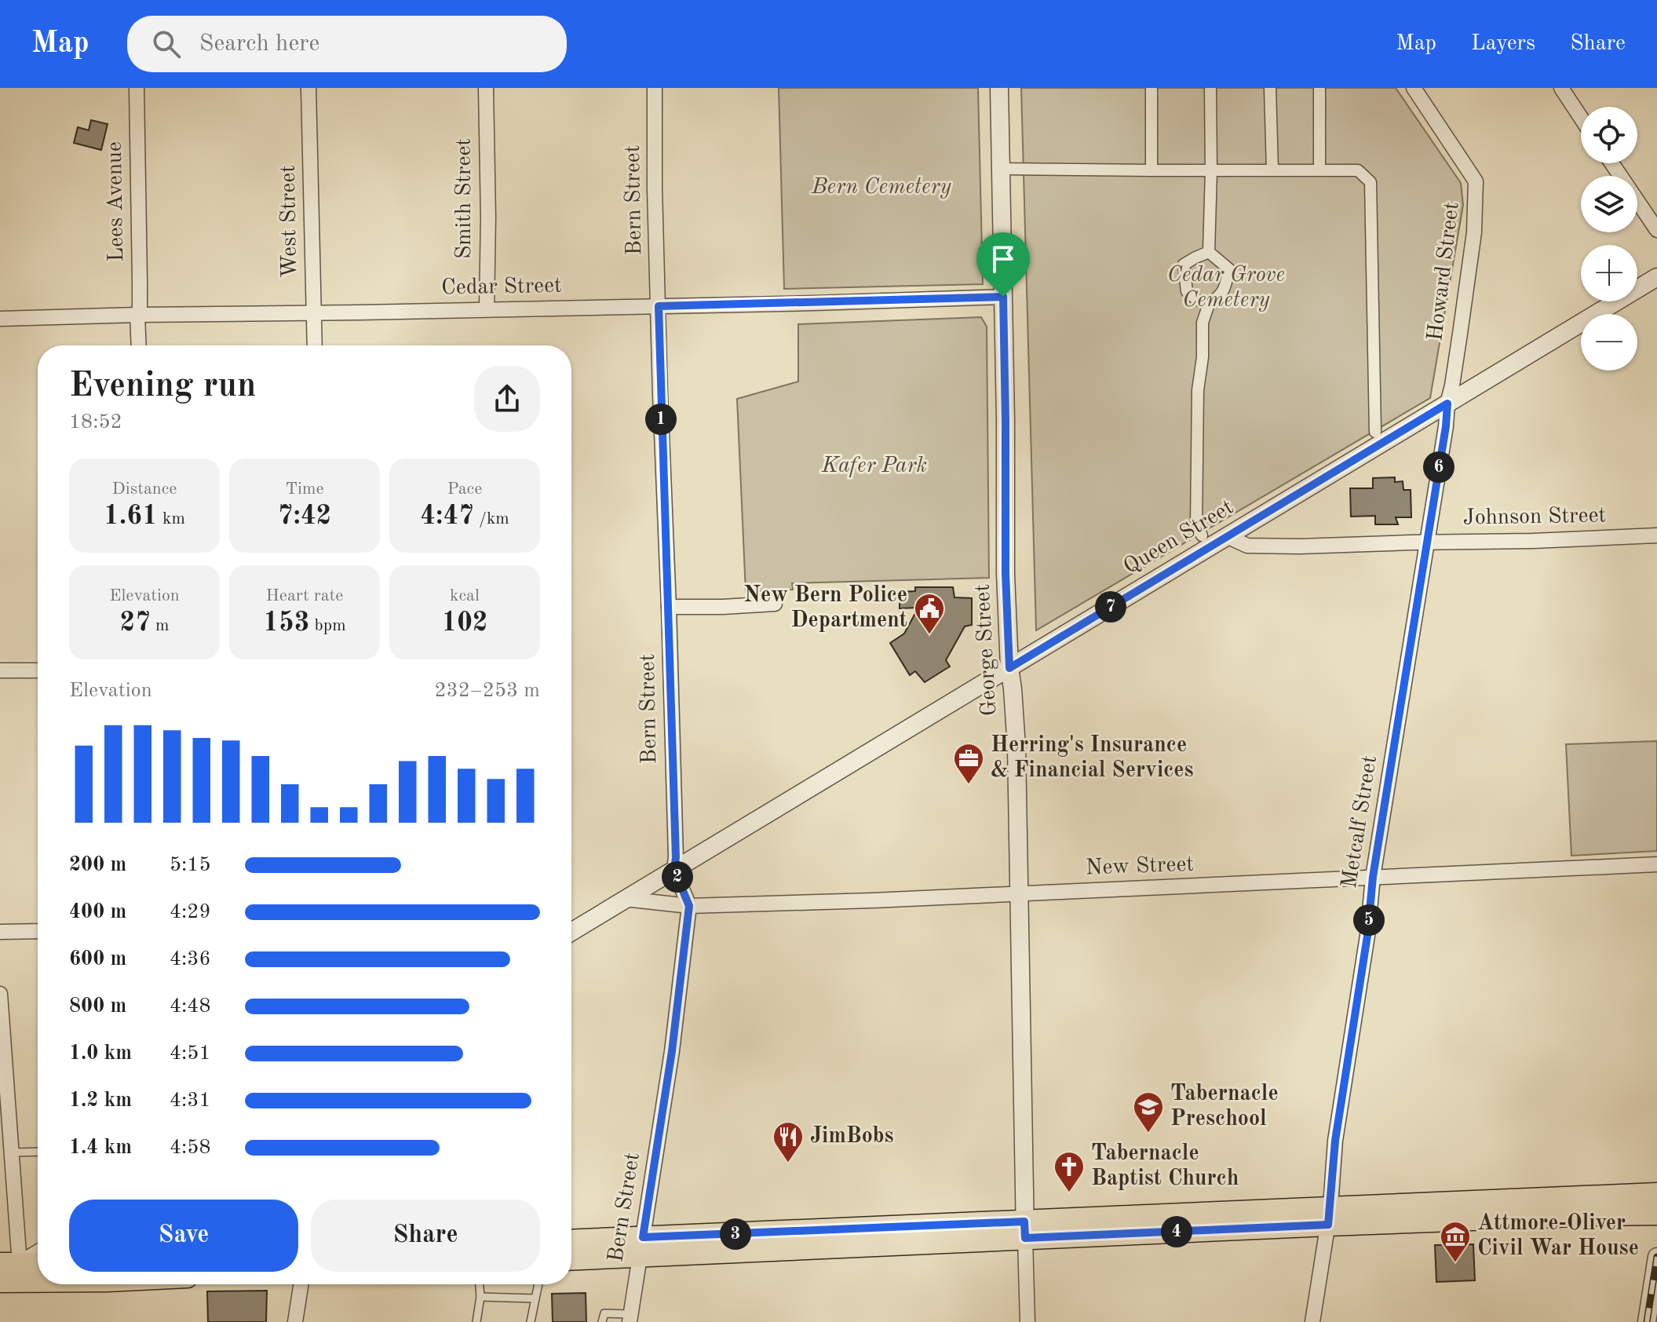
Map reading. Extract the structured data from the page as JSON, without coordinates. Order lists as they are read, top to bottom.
{
  "streets": {
    "street": [
      "Smith Street",
      "Bern Street",
      "Lees Avenue",
      "West Street",
      "Howard Street",
      "Cedar Street",
      "Johnson Street",
      "Queen Street",
      "George Street",
      "Metcalf Street",
      "New Street"
    ]
  },
  "crossings": [
    ["Smith Street", "Cedar Street"],
    ["Bern Street", "Cedar Street"],
    ["Bern Street", "Queen Street"],
    ["Bern Street", "New Street"],
    ["Lees Avenue", "Cedar Street"],
    ["West Street", "Cedar Street"],
    ["Howard Street", "Queen Street"],
    ["Howard Street", "Metcalf Street"],
    ["Cedar Street", "George Street"],
    ["Johnson Street", "Queen Street"],
    ["Johnson Street", "Metcalf Street"],
    ["Queen Street", "George Street"],
    ["Queen Street", "Metcalf Street"],
    ["Queen Street", "New Street"],
    ["George Street", "New Street"],
    ["Metcalf Street", "New Street"]
  ],
  "parks": ["Bern Cemetery", "Cedar Grove Cemetery", "Kafer Park"],
  "places": {
    "public building": ["New Bern Police Department"],
    "office": ["Herring's Insurance & Financial Services"],
    "school or university": ["Tabernacle Preschool"],
    "restaurant": ["JimBobs"],
    "church": ["Tabernacle Baptist Church"],
    "museum": ["Attmore-Oliver Civil War House"]
  },
  "page": {
    "header": "Map",
    "search": "Search here",
    "nav": ["Map", "Layers", "Share"],
    "map_buttons": ["+", "−"],
    "heading": ["Evening run", "18:52"],
    "pins": [
      "1",
      "6",
      "7",
      "2",
      "5",
      "4",
      "3"
    ],
    "stats": [
      ["Distance", "1.61 km"],
      ["Time", "7:42"],
      ["Pace", "4:47 /km"],
      ["Elevation", "27 m"],
      ["Heart rate", "153 bpm"],
      ["kcal", "102"]
    ],
    "chart": ["Elevation", "232–253 m"],
    "list": [
      {
        "name": "200 m",
        "note": "5:15"
      },
      {
        "name": "400 m",
        "note": "4:29"
      },
      {
        "name": "600 m",
        "note": "4:36"
      },
      {
        "name": "800 m",
        "note": "4:48"
      },
      {
        "name": "1.0 km",
        "note": "4:51"
      },
      {
        "name": "1.2 km",
        "note": "4:31"
      },
      {
        "name": "1.4 km",
        "note": "4:58"
      }
    ],
    "buttons": ["Save", "Share"]
  }
}
